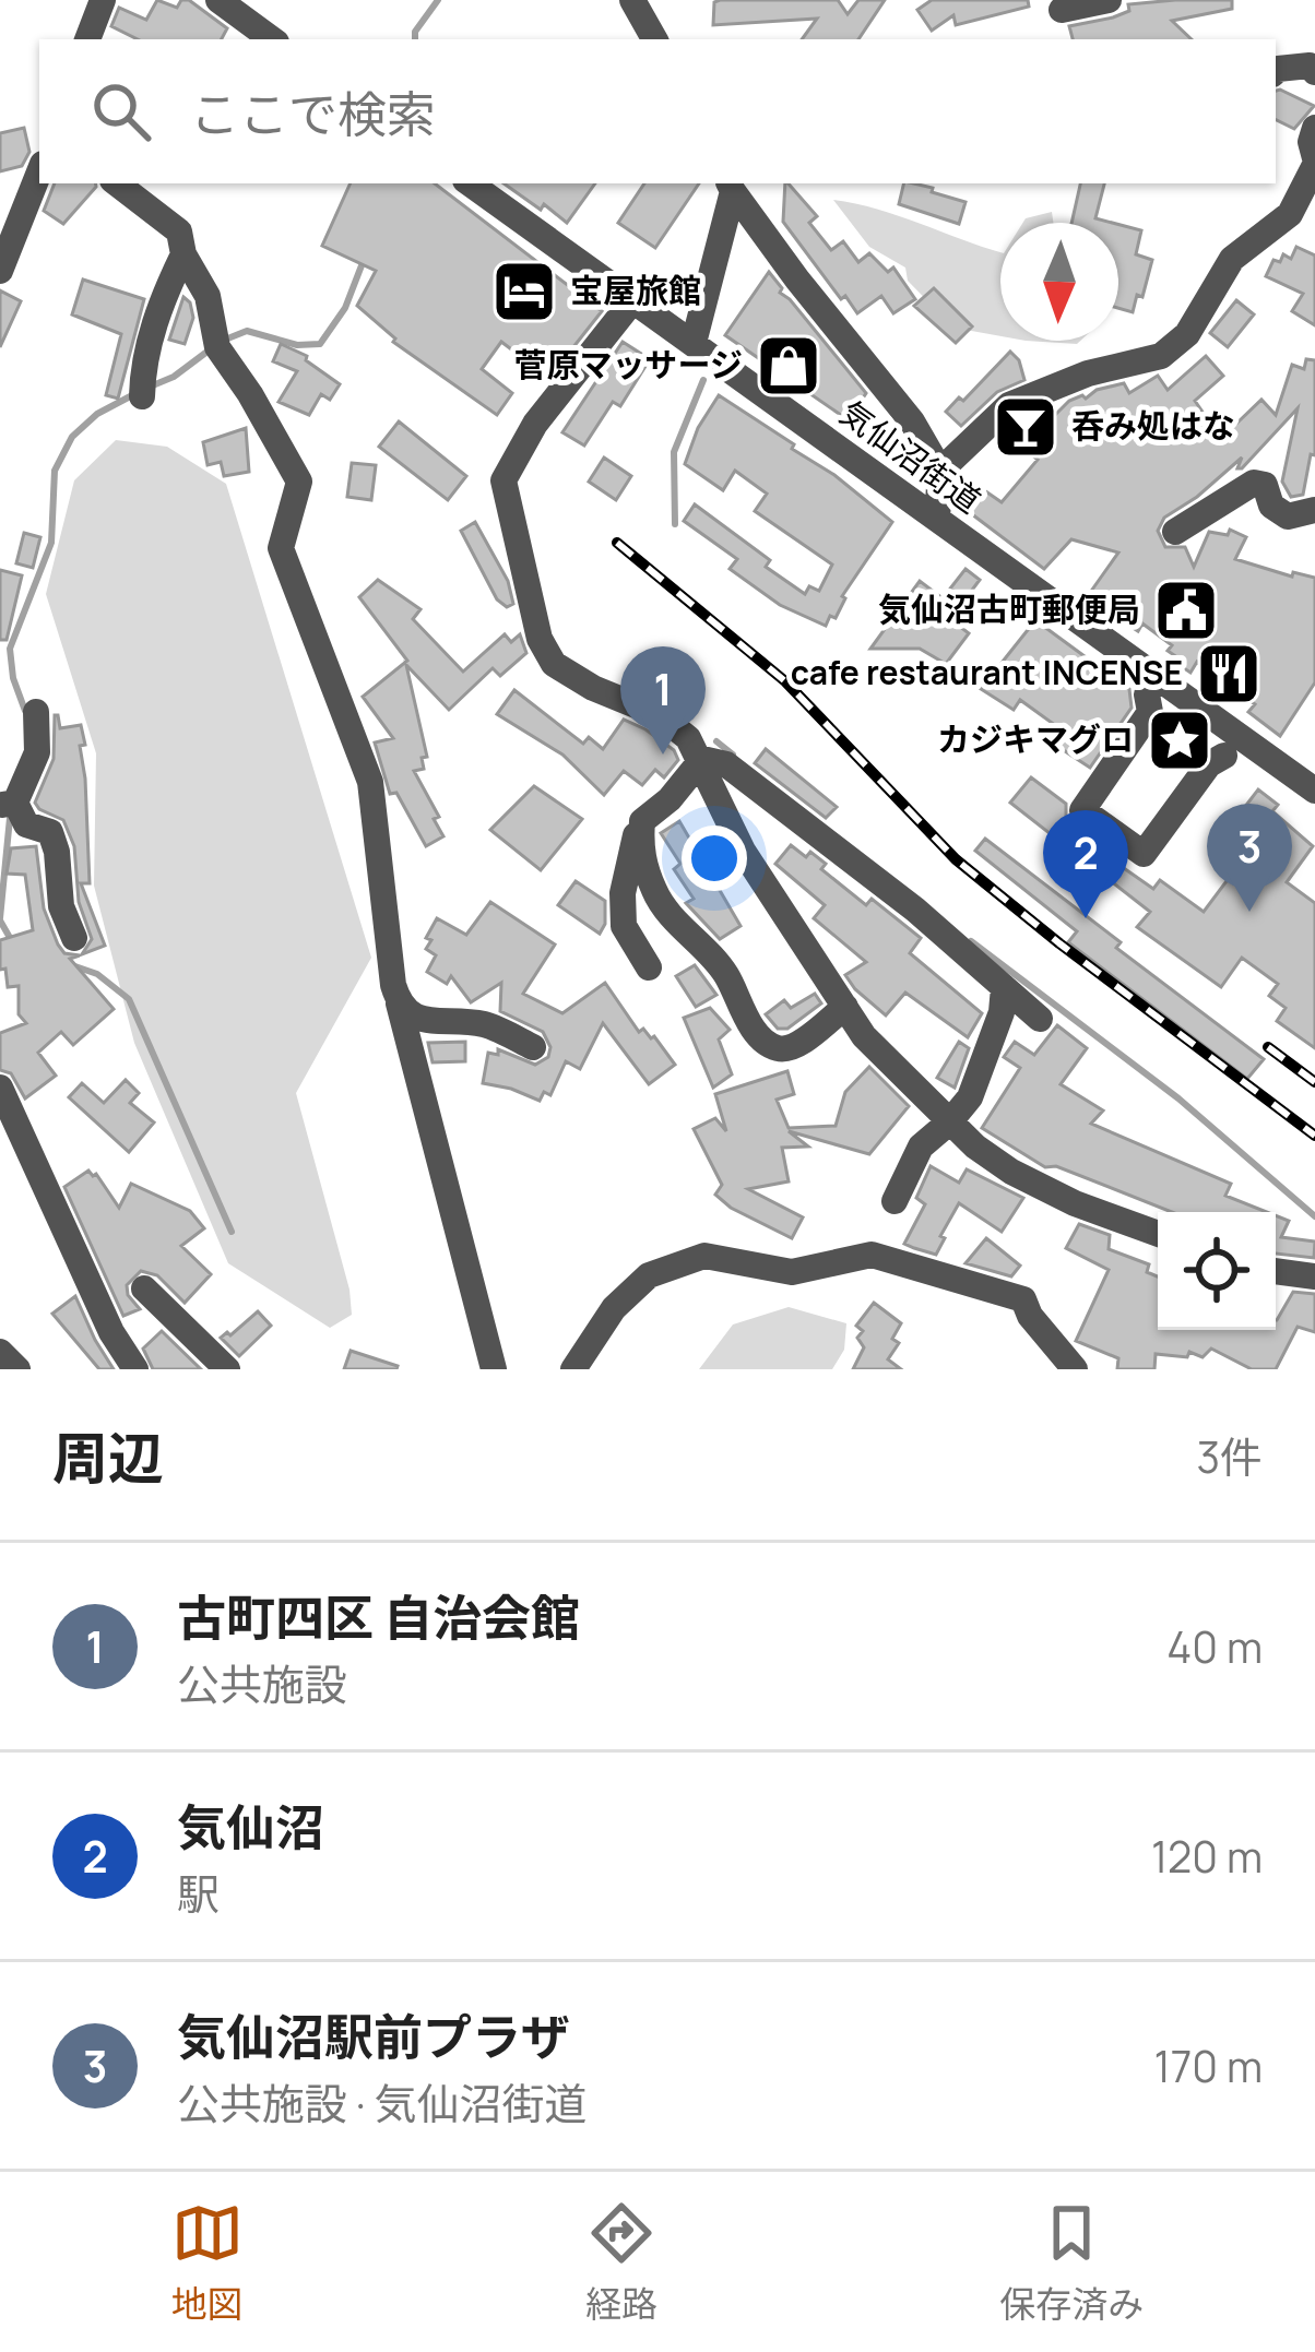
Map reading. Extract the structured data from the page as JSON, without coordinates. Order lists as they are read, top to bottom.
{
  "streets": {
    "street": ["気仙沼街道"]
  },
  "places": {
    "hotel": ["宝屋旅館"],
    "shop": ["菅原マッサージ"],
    "bar": ["呑み処はな"],
    "public building": ["気仙沼古町郵便局"],
    "restaurant": ["cafe restaurant INCENSE"],
    "place": ["カジキマグロ"]
  },
  "north": "bottom",
  "page": {
    "search": "ここで検索",
    "pins": ["1", "3", "2"],
    "heading": ["周辺", "3件"],
    "list": [
      {
        "mark": "1",
        "name": "古町四区 自治会館",
        "note": "公共施設",
        "value": "40 m"
      },
      {
        "mark": "2",
        "name": "気仙沼",
        "note": "駅",
        "value": "120 m"
      },
      {
        "mark": "3",
        "name": "気仙沼駅前プラザ",
        "note": "公共施設 · 気仙沼街道",
        "value": "170 m"
      }
    ],
    "nav": ["地図", "経路", "保存済み"]
  }
}
